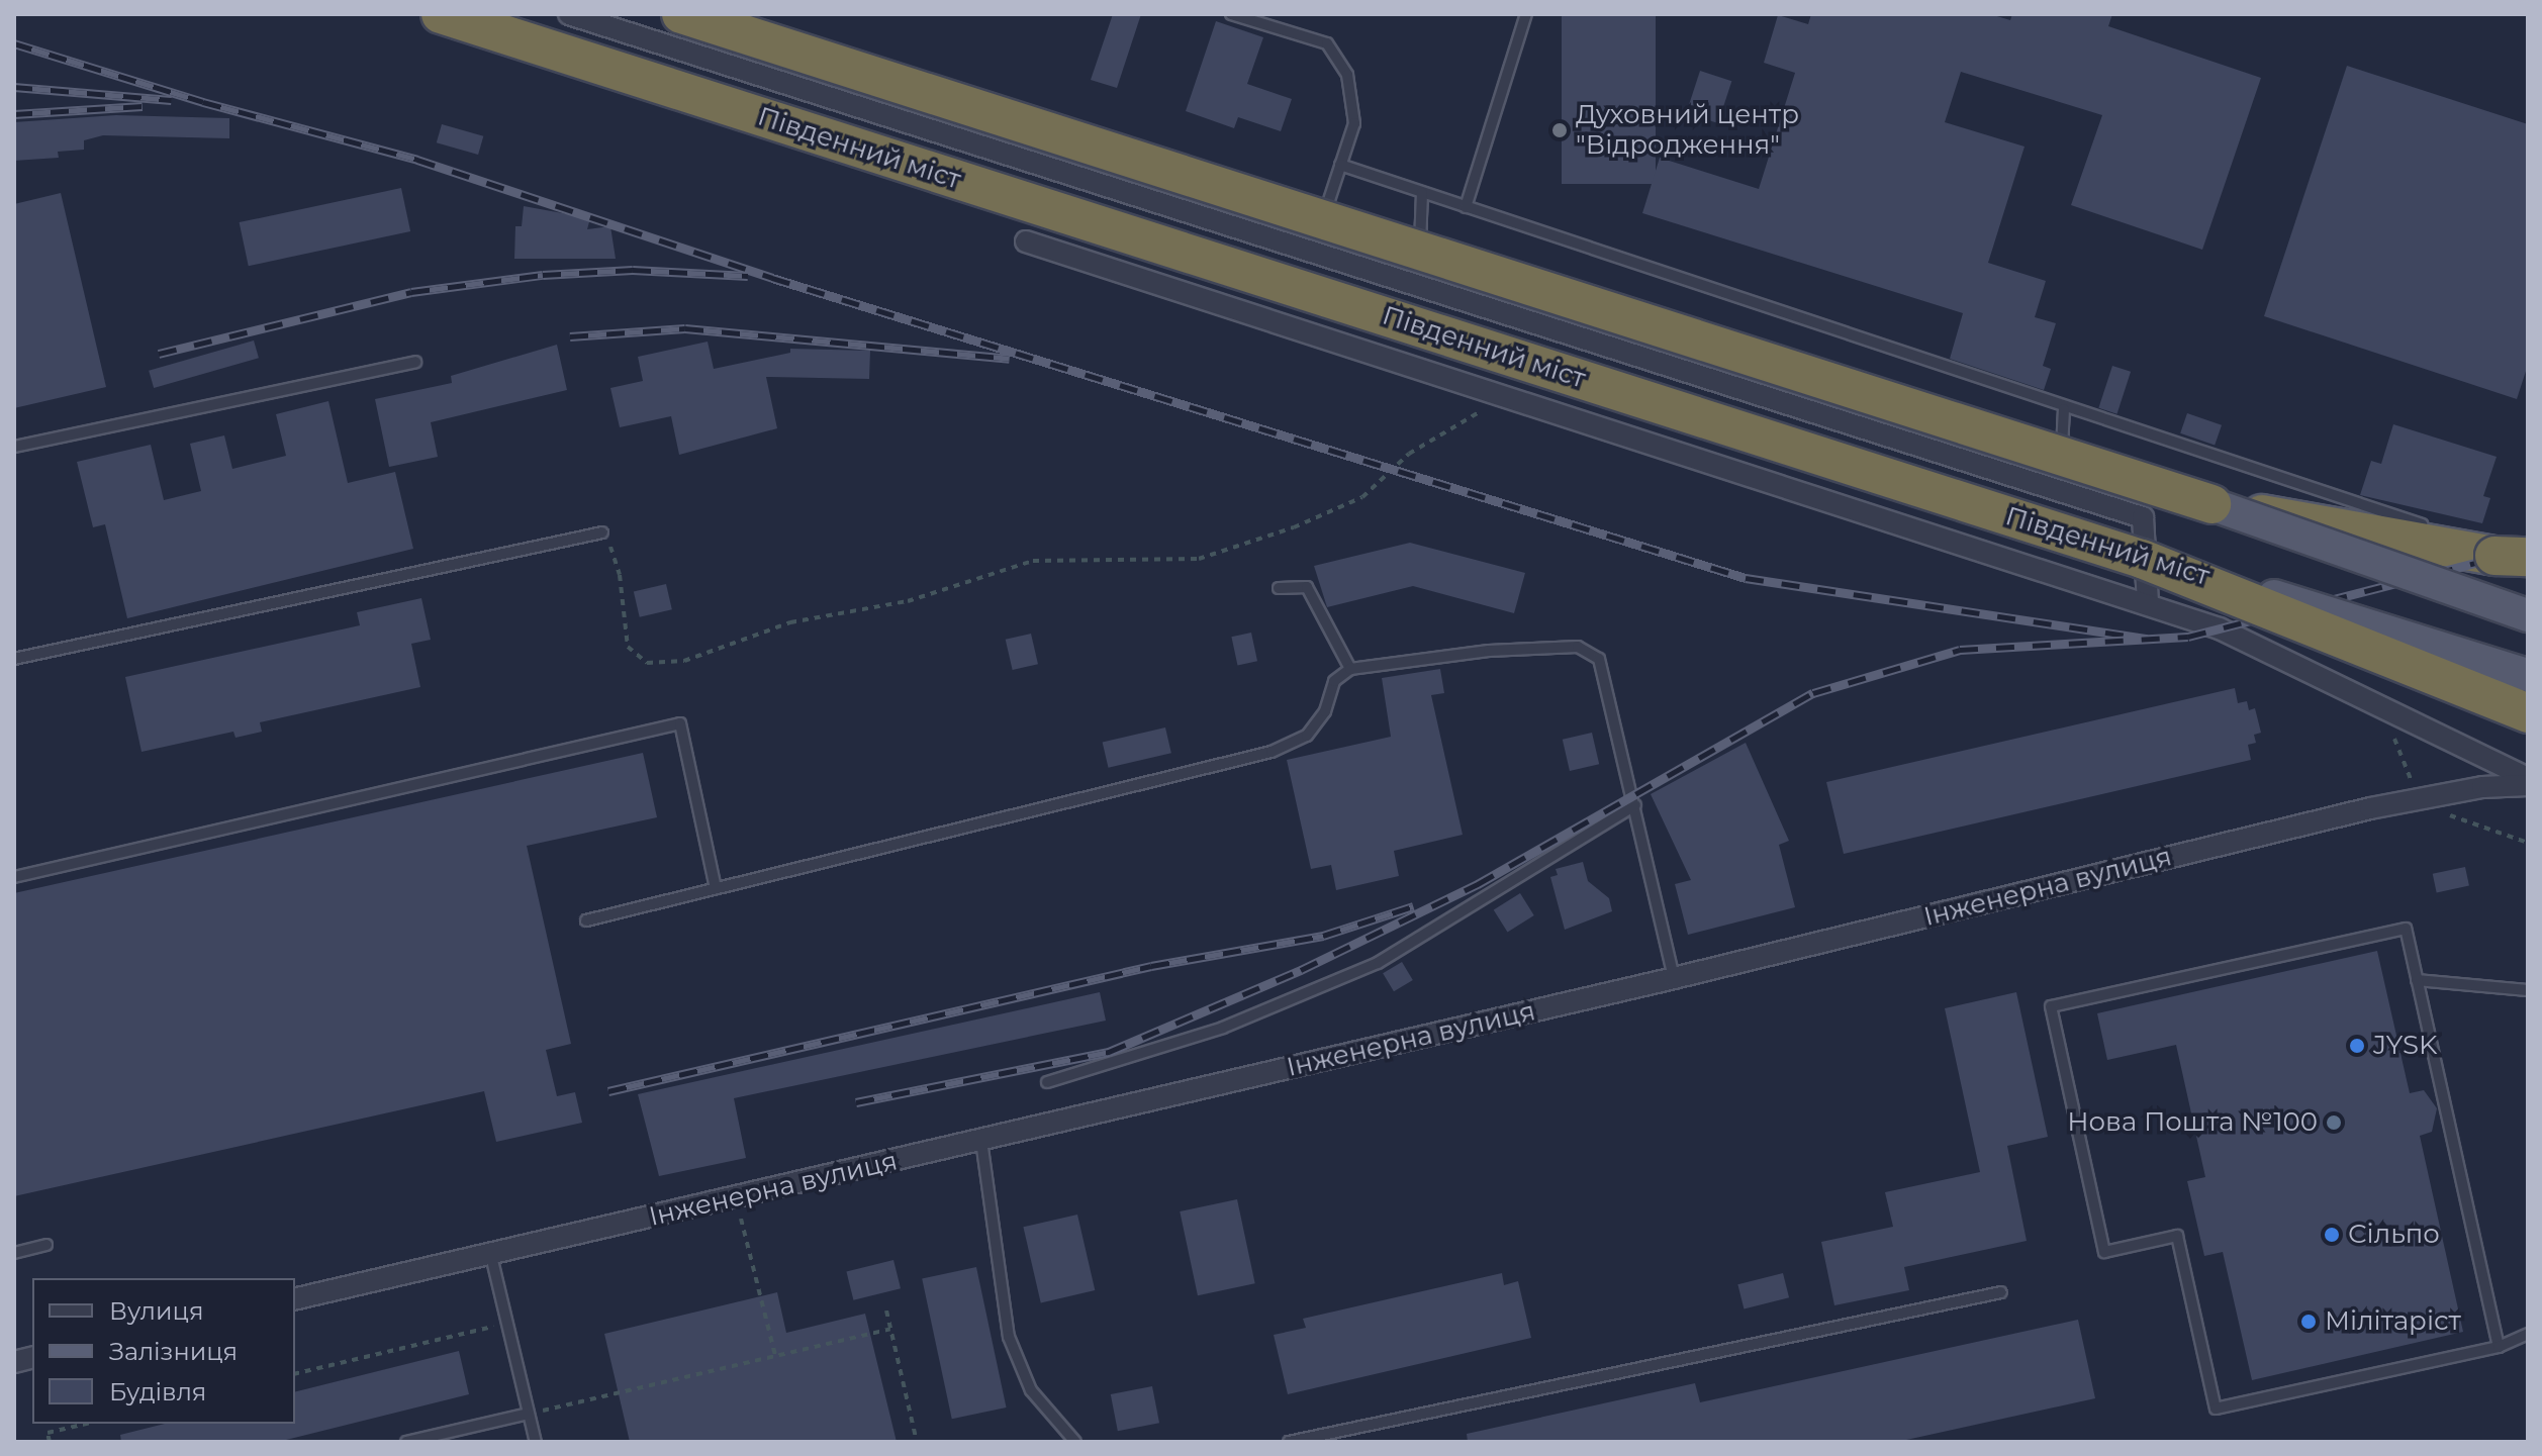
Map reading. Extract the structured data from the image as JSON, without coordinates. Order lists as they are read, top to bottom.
{
  "streets": {
    "highway": ["Південний міст"],
    "street": ["Інженерна вулиця"]
  },
  "places": [
    "Духовний центр \"Відродження\"",
    "JYSK",
    "Нова Пошта №100",
    "Сільпо",
    "Мілітаріст"
  ],
  "legend": ["Вулиця", "Залізниця", "Будівля"]
}
